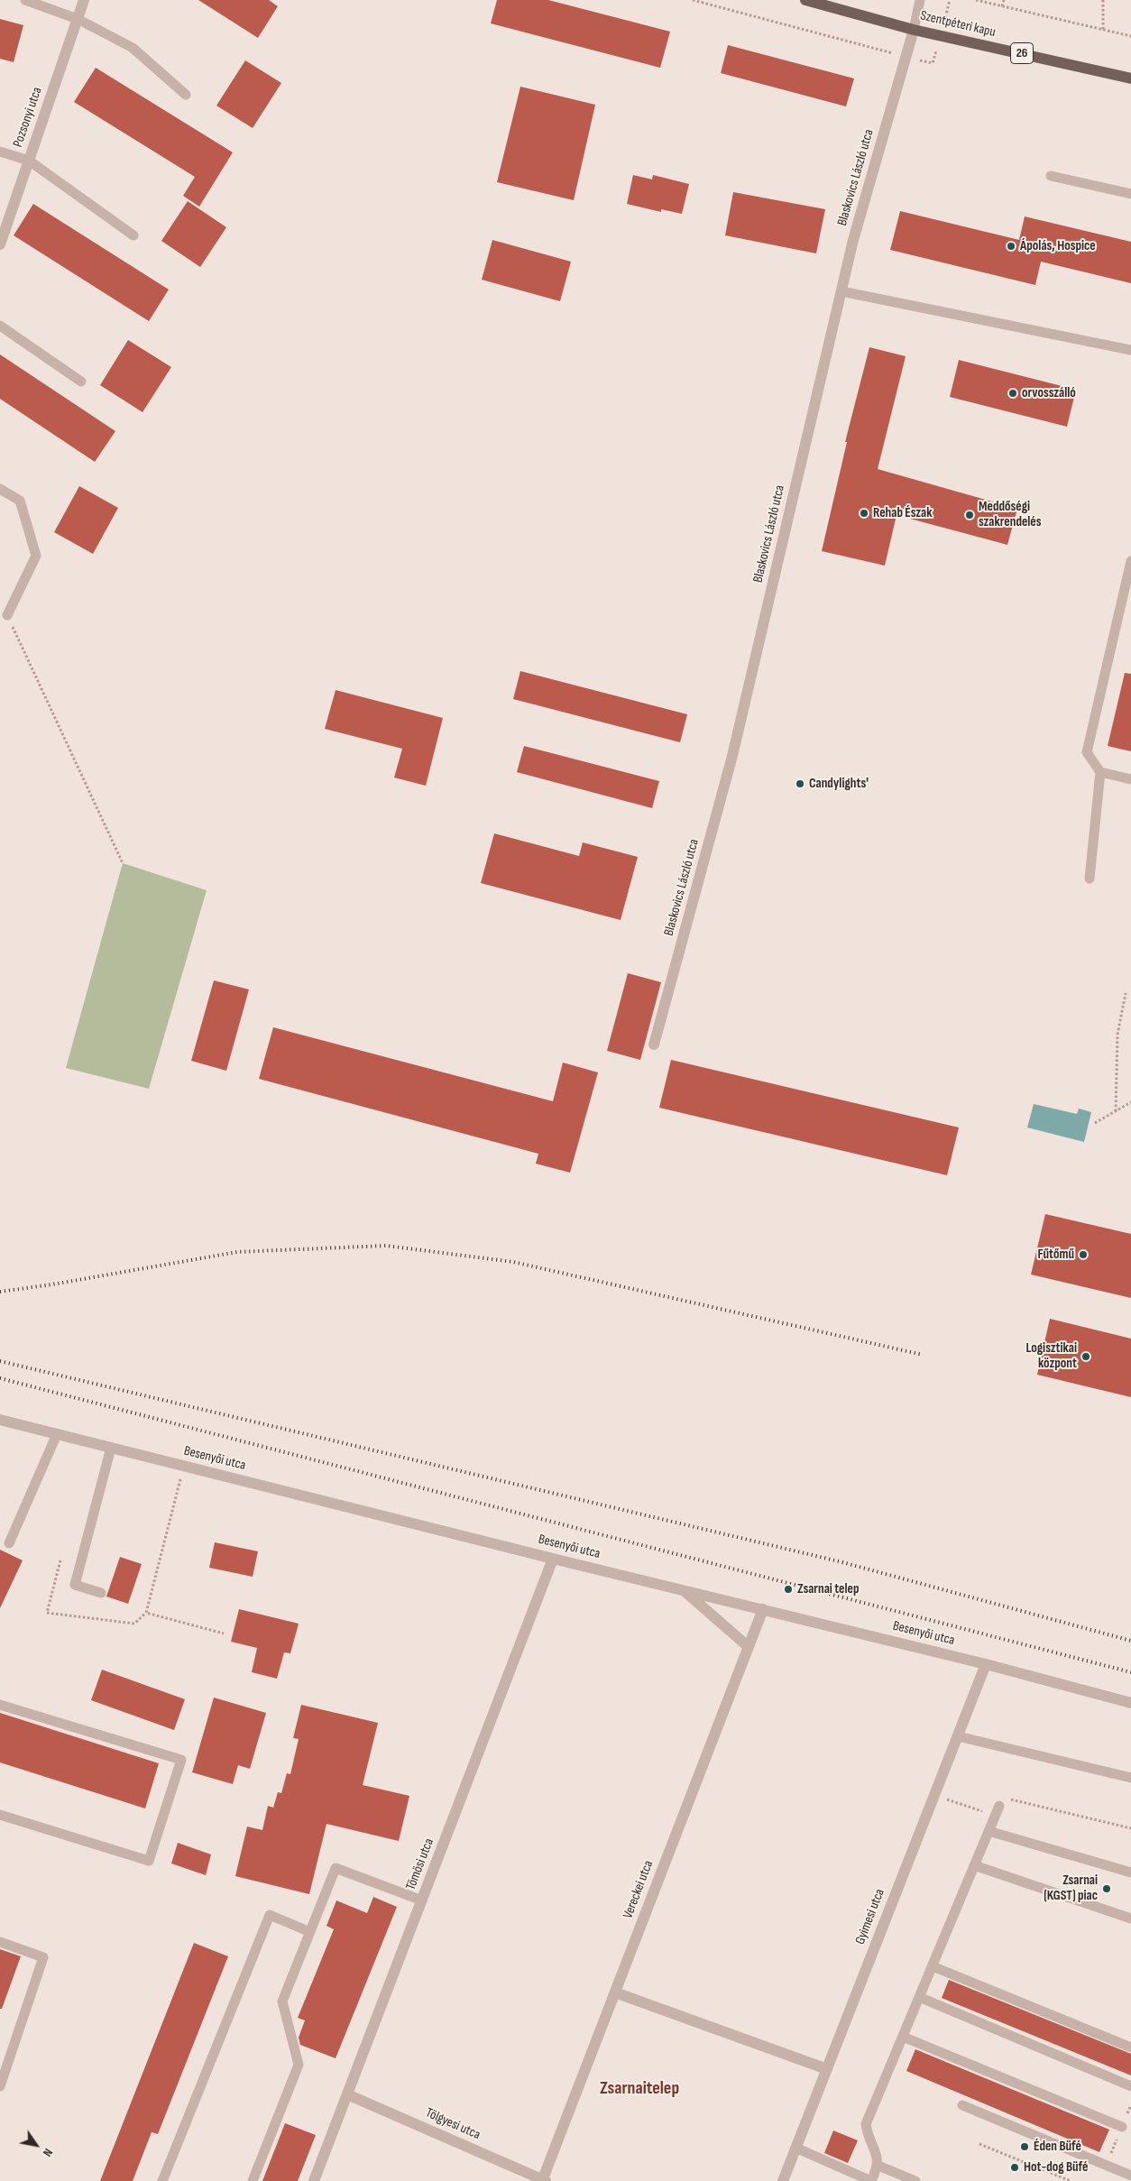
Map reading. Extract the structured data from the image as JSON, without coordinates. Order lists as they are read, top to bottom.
{
  "streets": {
    "main road": ["Szentpéteri kapu", "26"],
    "street": [
      "Pozsonyi utca",
      "Blaskovics László utca",
      "Besenyői utca",
      "Tömösi utca",
      "Vereckei utca",
      "Gyimesi utca",
      "Tölgyesi utca"
    ]
  },
  "crossings": [
    ["Szentpéteri kapu", "Blaskovics László utca"],
    ["Besenyői utca", "Tömösi utca"],
    ["Besenyői utca", "Vereckei utca"],
    ["Besenyői utca", "Gyimesi utca"],
    ["Tömösi utca", "Tölgyesi utca"],
    ["Vereckei utca", "Tölgyesi utca"]
  ],
  "districts": ["Zsarnaitelep"],
  "places": [
    "Ápolás, Hospice",
    "orvosszálló",
    "Rehab Észak",
    "Meddőségi szakrendelés",
    "Candylights'",
    "Fűtőmű",
    "Logisztikai központ",
    "Zsarnai telep",
    "Zsarnai (KGST) piac",
    "Éden Büfé",
    "Hot-dog Büfé"
  ],
  "north": "bottom right"
}
